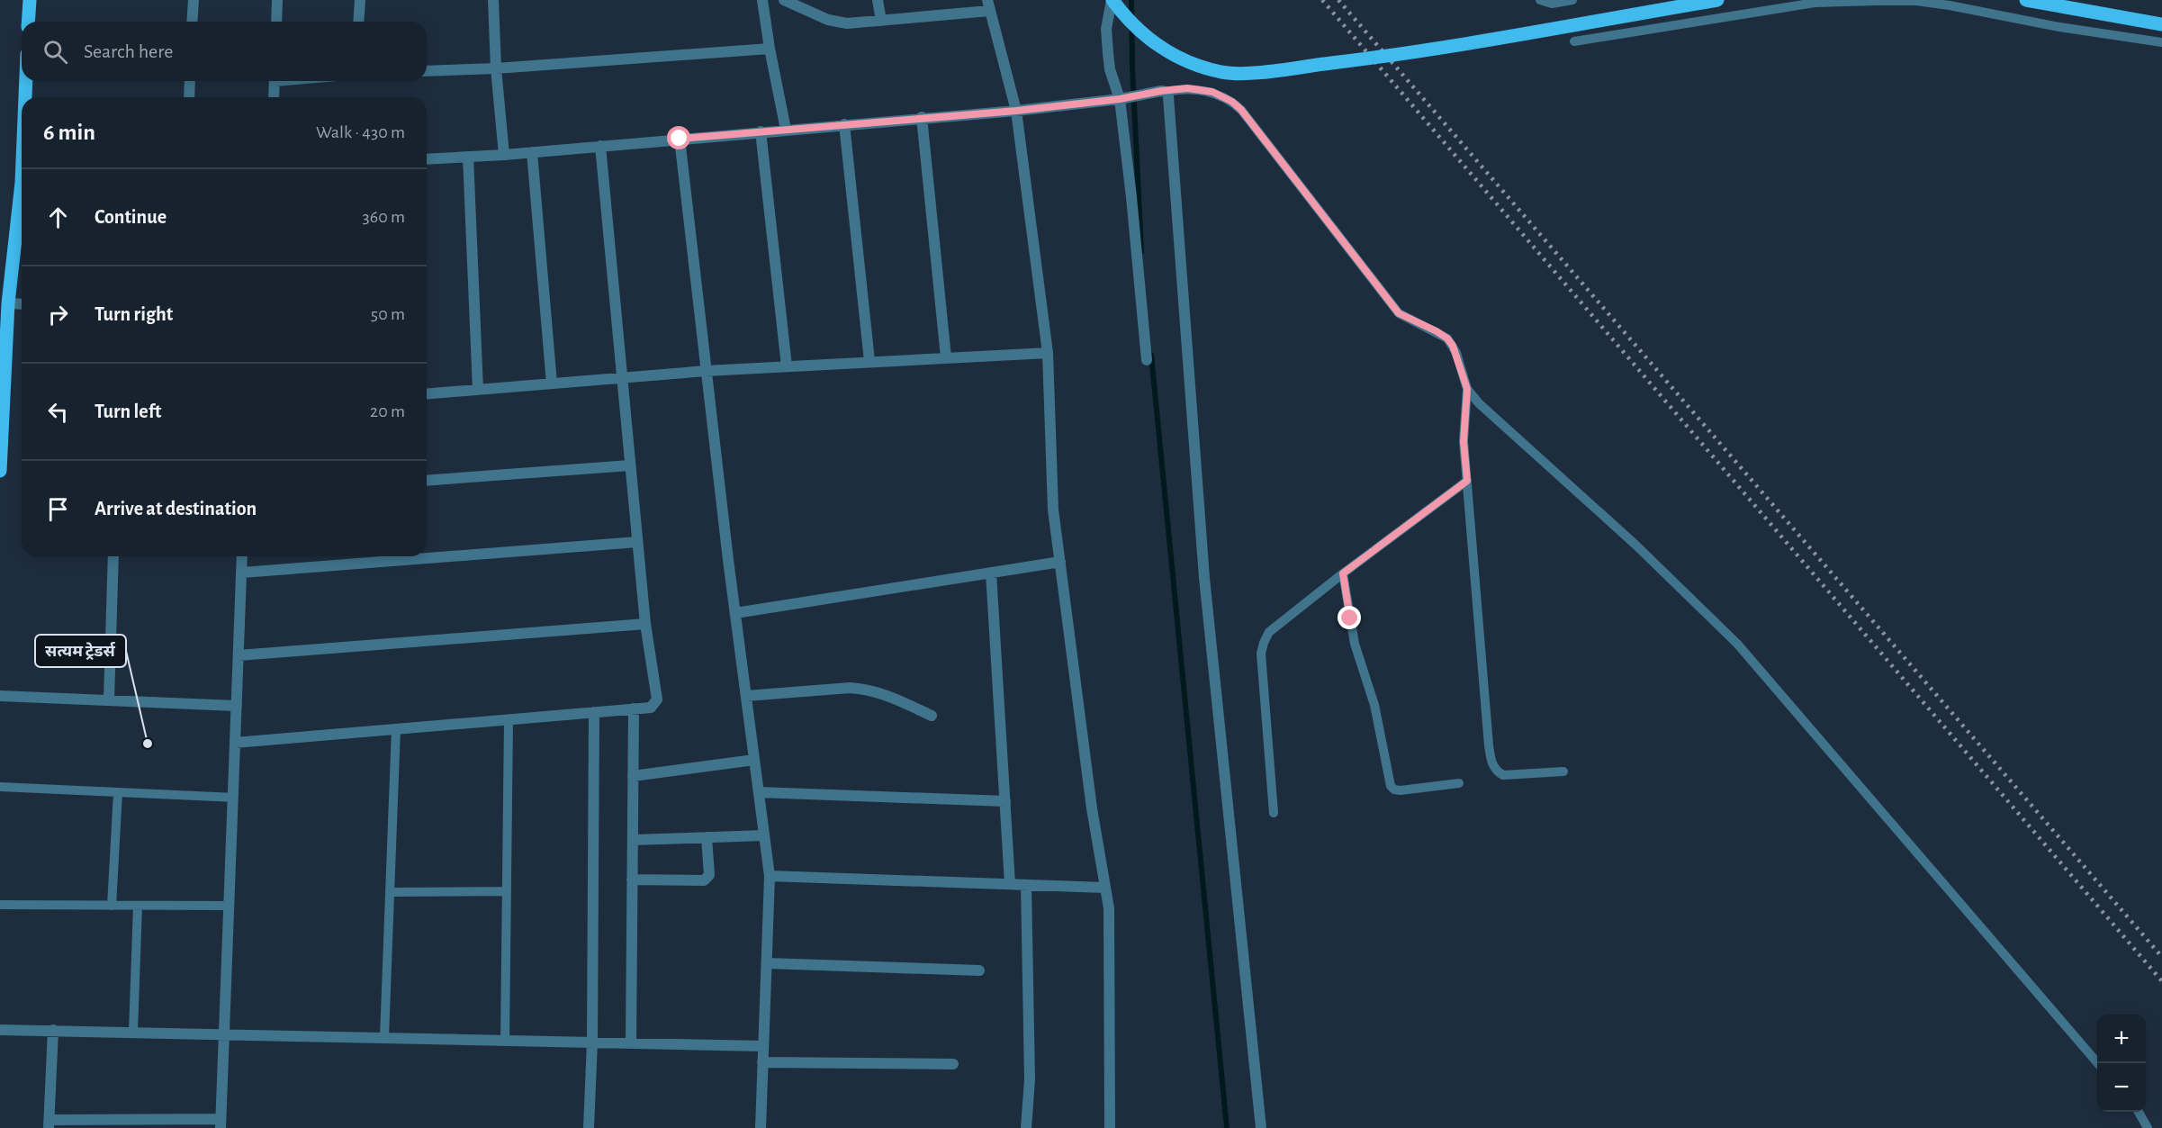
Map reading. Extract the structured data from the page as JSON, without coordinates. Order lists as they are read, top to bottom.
{
  "places": ["सत्यम ट्रेडर्स"],
  "page": {
    "search": "Search here",
    "heading": ["6 min", "Walk · 430 m"],
    "list": [
      ["Continue", "360 m"],
      ["Turn right", "50 m"],
      ["Turn left", "20 m"],
      "Arrive at destination"
    ],
    "map_buttons": ["+", "−"]
  }
}
